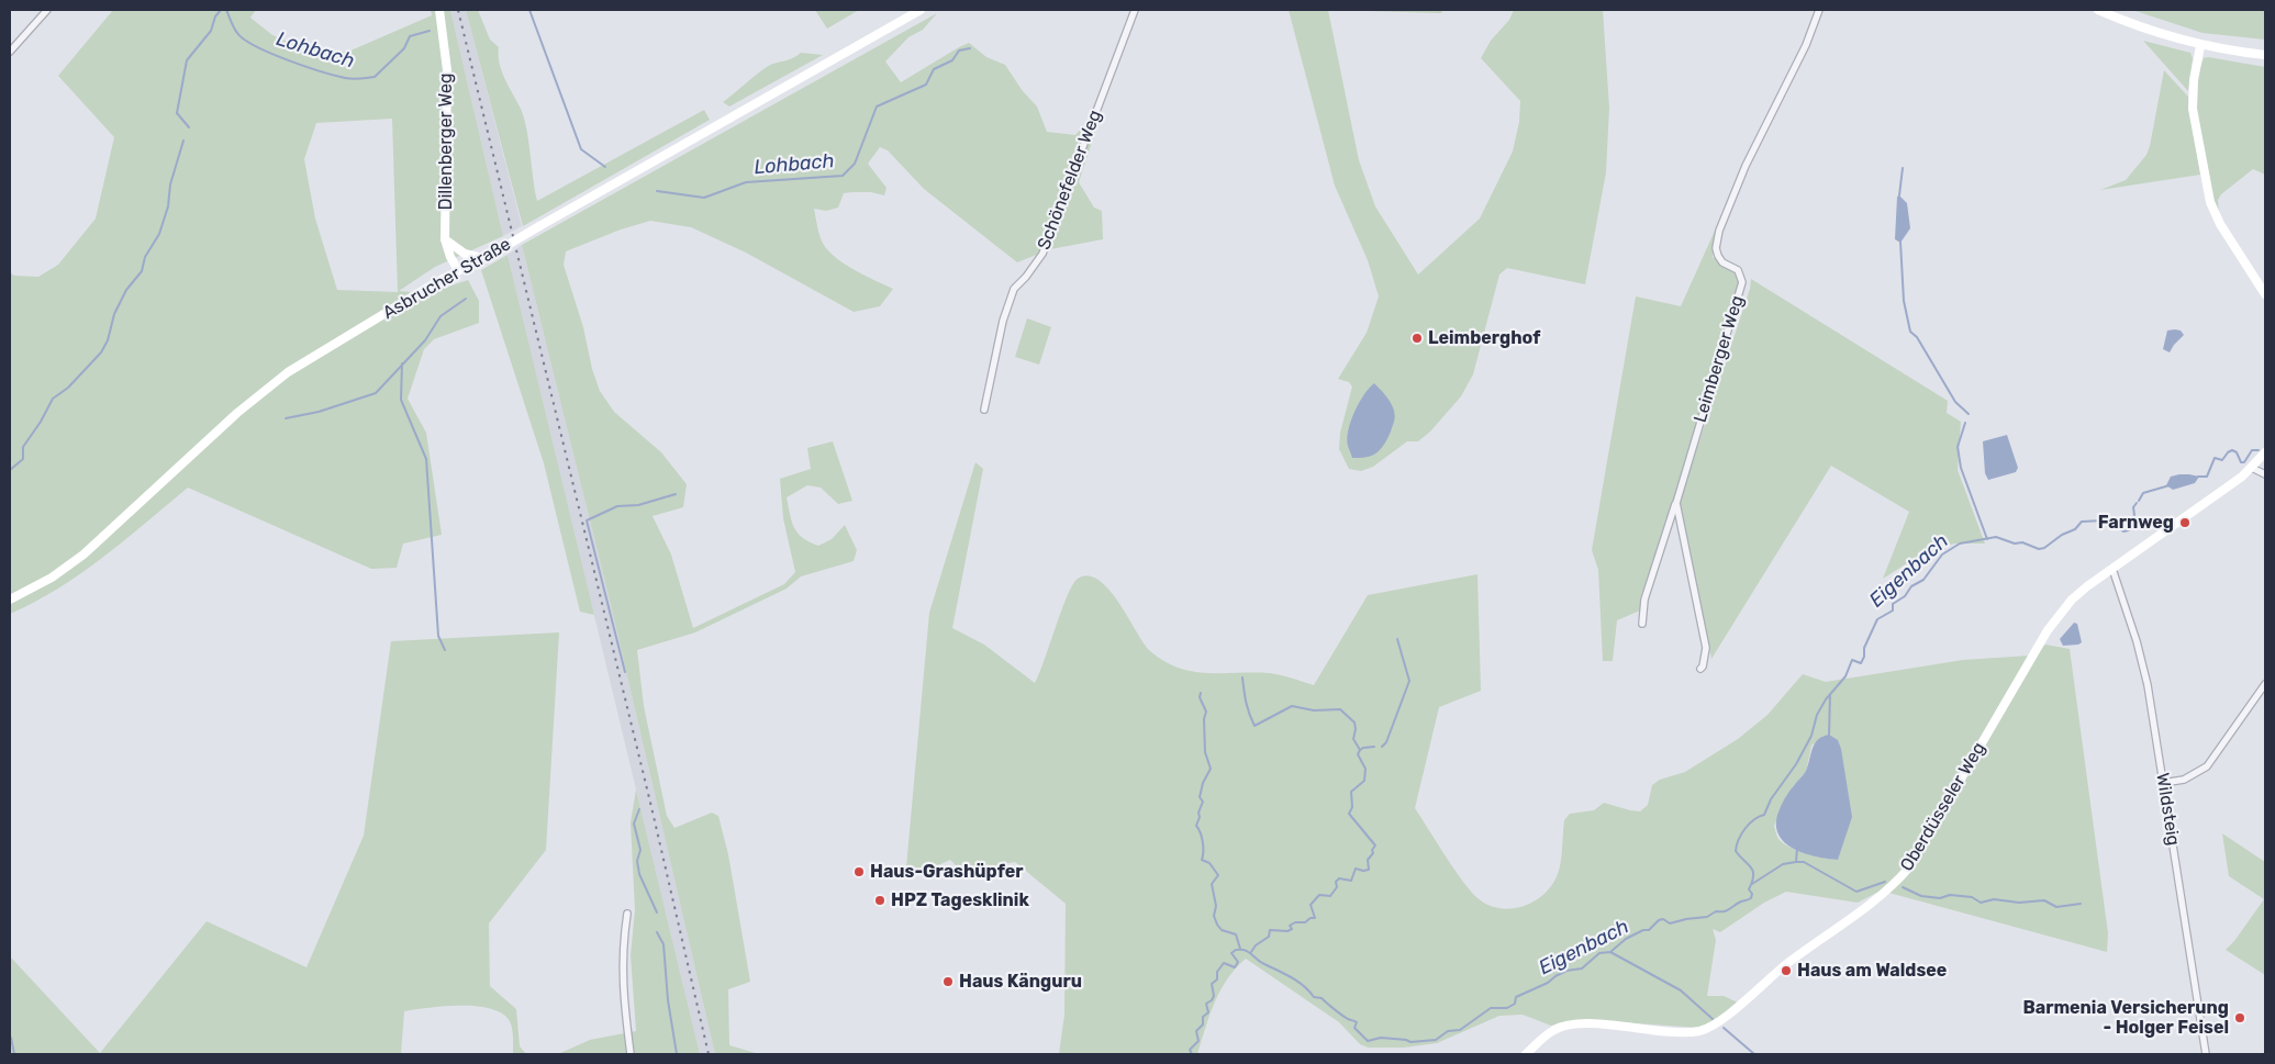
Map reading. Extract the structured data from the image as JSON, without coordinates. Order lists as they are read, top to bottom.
{
  "streets": {
    "main road": ["Dillenberger Weg", "Asbrucher Straße", "Oberdüsseler Weg"],
    "street": ["Schönefelder Weg", "Leimberger Weg", "Wildsteig"]
  },
  "crossings": [
    ["Dillenberger Weg", "Asbrucher Straße"],
    ["Oberdüsseler Weg", "Wildsteig"]
  ],
  "water": ["Lohbach", "Eigenbach"],
  "places": [
    "Leimberghof",
    "Farnweg",
    "Haus-Grashüpfer",
    "HPZ Tagesklinik",
    "Haus am Waldsee",
    "Haus Känguru",
    "Barmenia Versicherung - Holger Feisel"
  ]
}
